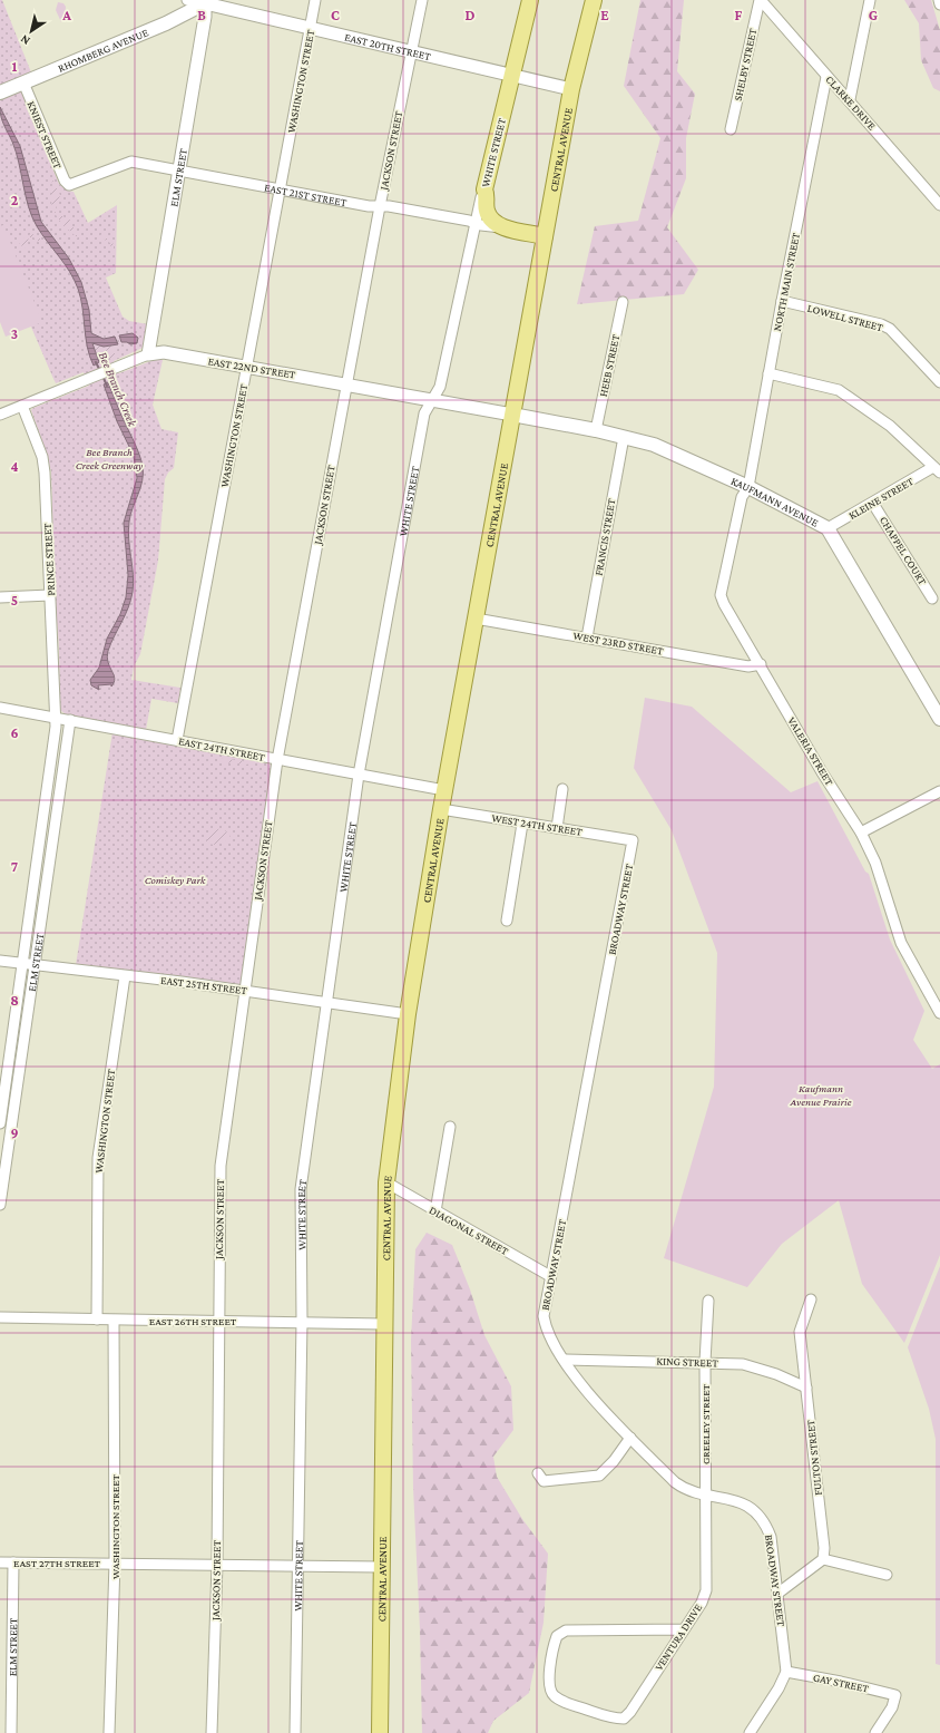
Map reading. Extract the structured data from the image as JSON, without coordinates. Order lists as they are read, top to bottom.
{
  "streets": {
    "main road": [
      "RHOMBERG AVENUE",
      "CENTRAL AVENUE",
      "WHITE STREET",
      "EAST 21ST STREET",
      "KAUFMANN AVENUE"
    ],
    "street": [
      "EAST 20TH STREET",
      "SHELBY STREET",
      "WASHINGTON STREET",
      "CLARKE DRIVE",
      "KNIEST STREET",
      "JACKSON STREET",
      "ELM STREET",
      "NORTH MAIN STREET",
      "LOWELL STREET",
      "HEEB STREET",
      "EAST 22ND STREET",
      "KLEINE STREET",
      "FRANCIS STREET",
      "CHAPPEL COURT",
      "PRINCE STREET",
      "WEST 23RD STREET",
      "EAST 24TH STREET",
      "VALERIA STREET",
      "WEST 24TH STREET",
      "BROADWAY STREET",
      "EAST 25TH STREET",
      "DIAGONAL STREET",
      "EAST 26TH STREET",
      "KING STREET",
      "GREELEY STREET",
      "FULTON STREET",
      "EAST 27TH STREET",
      "VENTURA DRIVE",
      "GAY STREET"
    ]
  },
  "crossings": [
    ["EAST 20TH STREET", "RHOMBERG AVENUE"],
    ["EAST 20TH STREET", "WASHINGTON STREET"],
    ["EAST 20TH STREET", "CENTRAL AVENUE"],
    ["EAST 20TH STREET", "JACKSON STREET"],
    ["EAST 20TH STREET", "WHITE STREET"],
    ["EAST 20TH STREET", "ELM STREET"],
    ["RHOMBERG AVENUE", "KNIEST STREET"],
    ["RHOMBERG AVENUE", "ELM STREET"],
    ["SHELBY STREET", "CLARKE DRIVE"],
    ["WASHINGTON STREET", "EAST 21ST STREET"],
    ["WASHINGTON STREET", "EAST 22ND STREET"],
    ["WASHINGTON STREET", "EAST 24TH STREET"],
    ["WASHINGTON STREET", "EAST 25TH STREET"],
    ["WASHINGTON STREET", "EAST 26TH STREET"],
    ["WASHINGTON STREET", "EAST 27TH STREET"],
    ["CLARKE DRIVE", "NORTH MAIN STREET"],
    ["KNIEST STREET", "EAST 21ST STREET"],
    ["CENTRAL AVENUE", "EAST 21ST STREET"],
    ["CENTRAL AVENUE", "EAST 22ND STREET"],
    ["CENTRAL AVENUE", "KAUFMANN AVENUE"],
    ["CENTRAL AVENUE", "WEST 23RD STREET"],
    ["CENTRAL AVENUE", "EAST 24TH STREET"],
    ["CENTRAL AVENUE", "WEST 24TH STREET"],
    ["CENTRAL AVENUE", "EAST 25TH STREET"],
    ["CENTRAL AVENUE", "DIAGONAL STREET"],
    ["CENTRAL AVENUE", "EAST 26TH STREET"],
    ["CENTRAL AVENUE", "EAST 27TH STREET"],
    ["JACKSON STREET", "EAST 21ST STREET"],
    ["JACKSON STREET", "EAST 22ND STREET"],
    ["JACKSON STREET", "EAST 24TH STREET"],
    ["JACKSON STREET", "EAST 25TH STREET"],
    ["JACKSON STREET", "EAST 26TH STREET"],
    ["JACKSON STREET", "EAST 27TH STREET"],
    ["WHITE STREET", "EAST 21ST STREET"],
    ["WHITE STREET", "EAST 22ND STREET"],
    ["WHITE STREET", "EAST 24TH STREET"],
    ["WHITE STREET", "EAST 25TH STREET"],
    ["WHITE STREET", "EAST 26TH STREET"],
    ["WHITE STREET", "EAST 27TH STREET"],
    ["ELM STREET", "EAST 21ST STREET"],
    ["ELM STREET", "EAST 22ND STREET"],
    ["ELM STREET", "PRINCE STREET"],
    ["ELM STREET", "EAST 24TH STREET"],
    ["ELM STREET", "EAST 25TH STREET"],
    ["ELM STREET", "EAST 27TH STREET"],
    ["NORTH MAIN STREET", "LOWELL STREET"],
    ["NORTH MAIN STREET", "KAUFMANN AVENUE"],
    ["NORTH MAIN STREET", "VALERIA STREET"],
    ["HEEB STREET", "KAUFMANN AVENUE"],
    ["EAST 22ND STREET", "KAUFMANN AVENUE"],
    ["EAST 22ND STREET", "PRINCE STREET"],
    ["KLEINE STREET", "KAUFMANN AVENUE"],
    ["KLEINE STREET", "CHAPPEL COURT"],
    ["KAUFMANN AVENUE", "FRANCIS STREET"],
    ["KAUFMANN AVENUE", "VALERIA STREET"],
    ["FRANCIS STREET", "WEST 23RD STREET"],
    ["PRINCE STREET", "EAST 24TH STREET"],
    ["WEST 23RD STREET", "VALERIA STREET"],
    ["WEST 24TH STREET", "BROADWAY STREET"],
    ["BROADWAY STREET", "DIAGONAL STREET"],
    ["BROADWAY STREET", "KING STREET"],
    ["BROADWAY STREET", "GREELEY STREET"],
    ["BROADWAY STREET", "VENTURA DRIVE"],
    ["BROADWAY STREET", "GAY STREET"],
    ["KING STREET", "GREELEY STREET"],
    ["KING STREET", "FULTON STREET"],
    ["GREELEY STREET", "VENTURA DRIVE"]
  ],
  "water": ["Bee Branch Creek"],
  "parks": ["Bee Branch Creek Greenway", "Comiskey Park", "Kaufmann Avenue Prairie"],
  "north": "bottom left",
  "grid": {
    "columns": [
      "A",
      "B",
      "C",
      "D",
      "E",
      "F",
      "G"
    ],
    "rows": [
      "1",
      "2",
      "3",
      "4",
      "5",
      "6",
      "7",
      "8",
      "9"
    ]
  }
}
